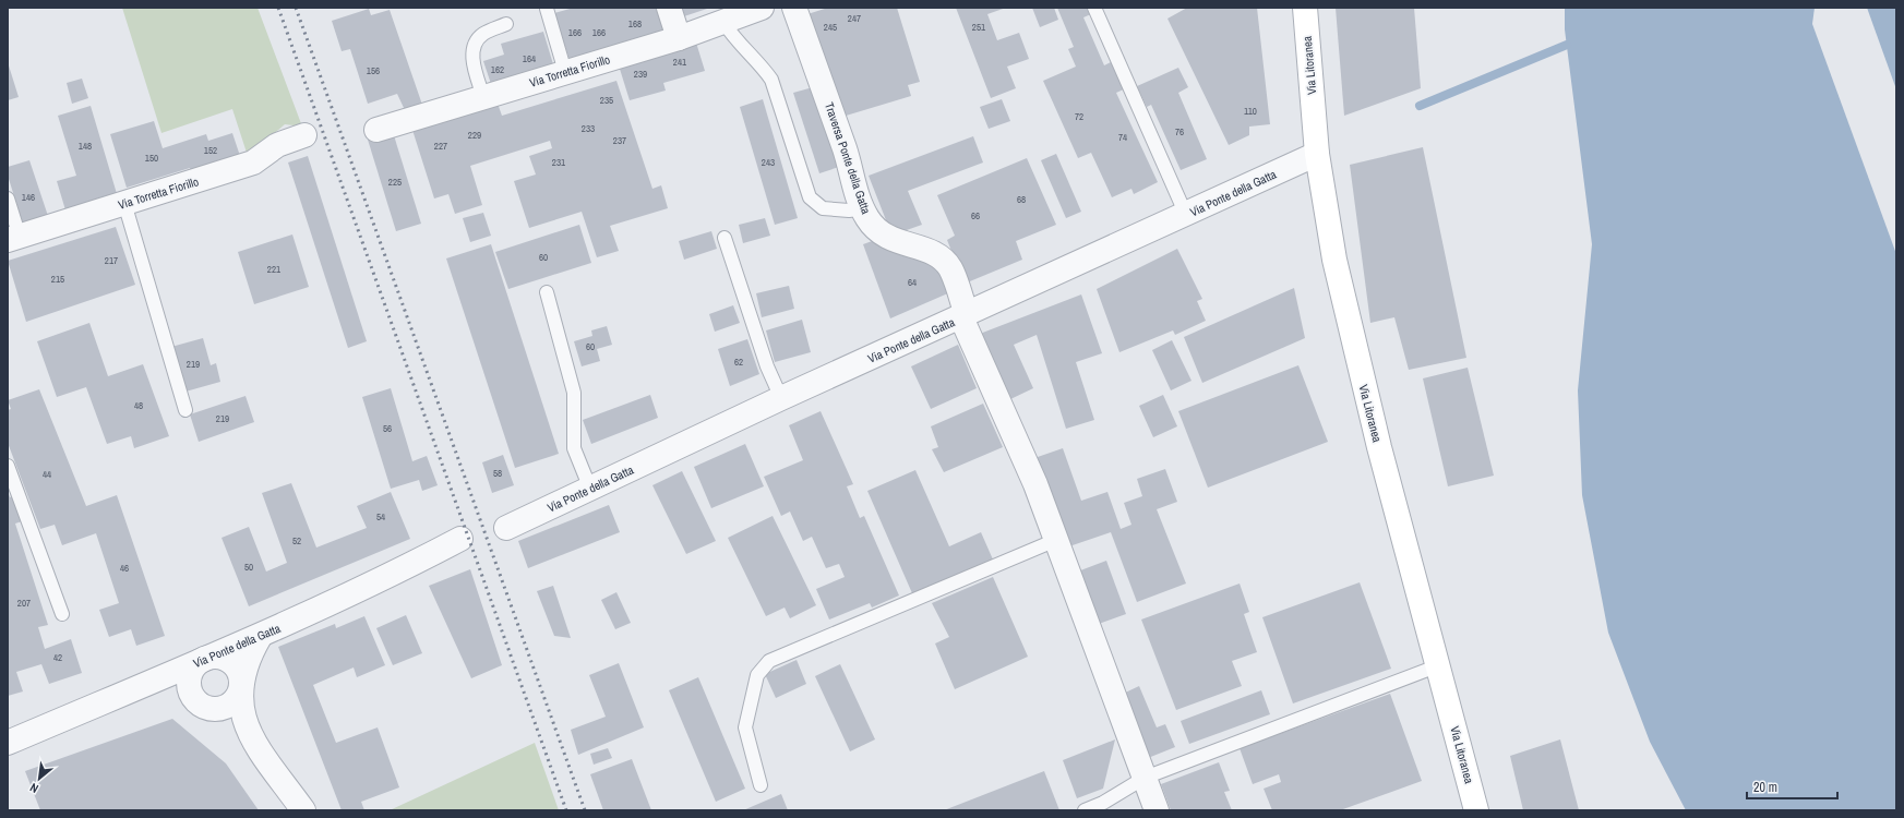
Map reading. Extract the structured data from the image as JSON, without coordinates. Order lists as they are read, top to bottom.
{
  "streets": {
    "street": [
      "Via Litoranea",
      "Via Torretta Fiorillo",
      "Traversa Ponte della Gatta",
      "Via Ponte della Gatta"
    ]
  },
  "crossings": [
    ["Via Litoranea", "Via Ponte della Gatta"],
    ["Traversa Ponte della Gatta", "Via Ponte della Gatta"]
  ],
  "house_numbers": [
    "247",
    "168",
    "245",
    "251",
    "166",
    "166",
    "164",
    "241",
    "162",
    "156",
    "239",
    "235",
    "110",
    "72",
    "233",
    "76",
    "229",
    "74",
    "237",
    "148",
    "227",
    "152",
    "150",
    "231",
    "243",
    "225",
    "146",
    "68",
    "66",
    "60",
    "217",
    "221",
    "215",
    "64",
    "60",
    "62",
    "219",
    "48",
    "219",
    "56",
    "58",
    "44",
    "54",
    "52",
    "50",
    "46",
    "207",
    "42"
  ],
  "scale_bar": "20 m",
  "north": "bottom left"
}
